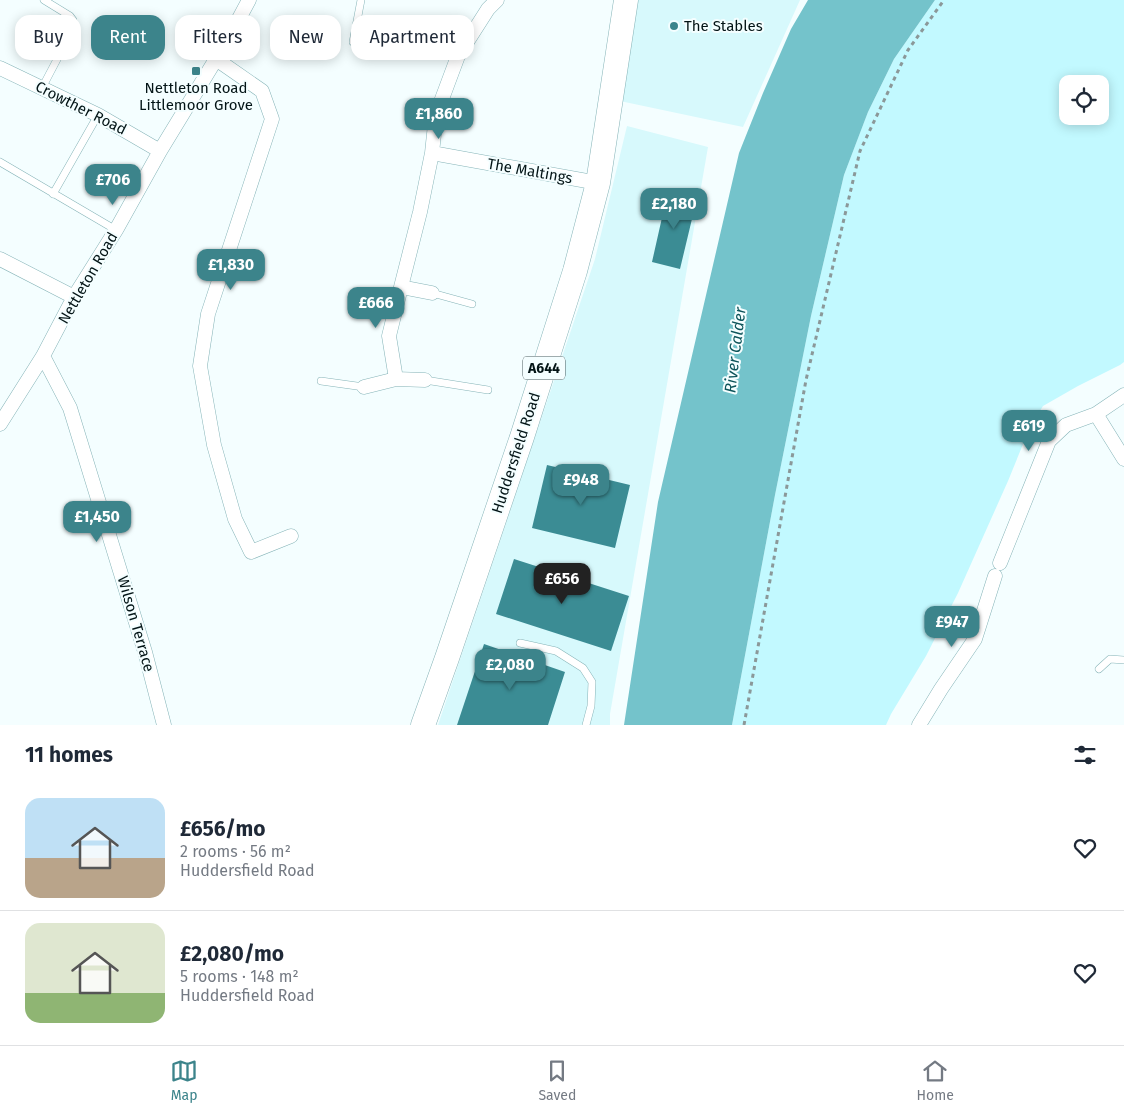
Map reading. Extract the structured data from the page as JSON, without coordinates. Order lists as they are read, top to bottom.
{
  "streets": {
    "highway": ["A644", "Huddersfield Road"],
    "street": [
      "Crowther Road",
      "The Maltings",
      "Nettleton Road",
      "Wilson Terrace"
    ]
  },
  "crossings": [
    ["Crowther Road", "Nettleton Road"],
    ["The Maltings", "Huddersfield Road"],
    ["Nettleton Road", "Wilson Terrace"]
  ],
  "water": ["River Calder"],
  "places": {
    "other": ["The Stables"],
    "transit": ["Nettleton Road Littlemoor Grove"]
  },
  "page": {
    "chip": [
      "Buy",
      "Rent",
      "Filters",
      "New",
      "Apartment"
    ],
    "price": [
      "£1,860",
      "£706",
      "£2,180",
      "£1,830",
      "£666",
      "£619",
      "£948",
      "£1,450",
      "£656",
      "£947",
      "£2,080"
    ],
    "heading": "11 homes",
    "list": [
      {
        "name": "£656/mo",
        "note": "2 rooms · 56 m² · Huddersfield Road"
      },
      {
        "name": "£2,080/mo",
        "note": "5 rooms · 148 m² · Huddersfield Road"
      }
    ],
    "tabs": ["Map", "Saved", "Home"]
  }
}
